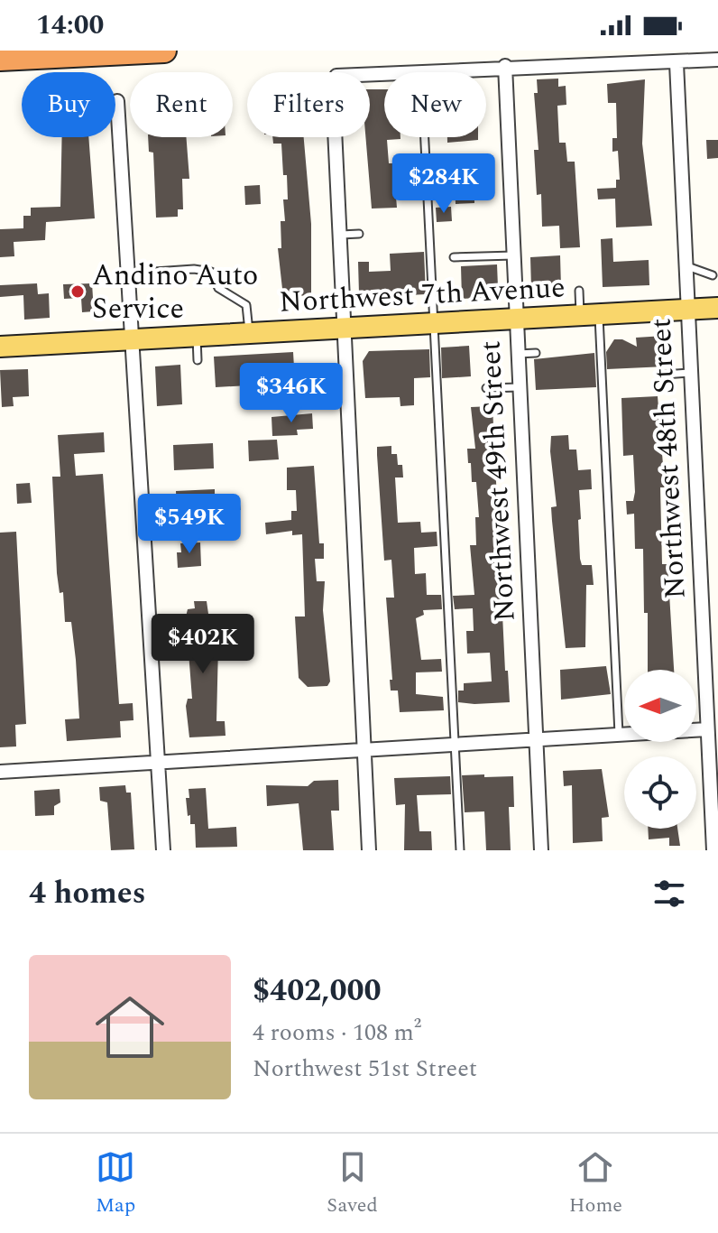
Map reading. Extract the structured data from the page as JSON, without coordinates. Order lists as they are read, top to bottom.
{
  "streets": {
    "main road": ["Northwest 7th Avenue"],
    "street": ["Northwest 48th Street", "Northwest 49th Street"]
  },
  "crossings": [
    ["Northwest 7th Avenue", "Northwest 48th Street"],
    ["Northwest 7th Avenue", "Northwest 49th Street"]
  ],
  "places": ["Andino Auto Service"],
  "north": "left",
  "page": {
    "status": "14:00",
    "chip": [
      "Buy",
      "Rent",
      "Filters",
      "New"
    ],
    "price": [
      "$284K",
      "$346K",
      "$549K",
      "$402K"
    ],
    "heading": "4 homes",
    "list": [
      {
        "name": "$402,000",
        "note": "4 rooms · 108 m² · Northwest 51st Street"
      }
    ],
    "tabs": ["Map", "Saved", "Home"]
  }
}
